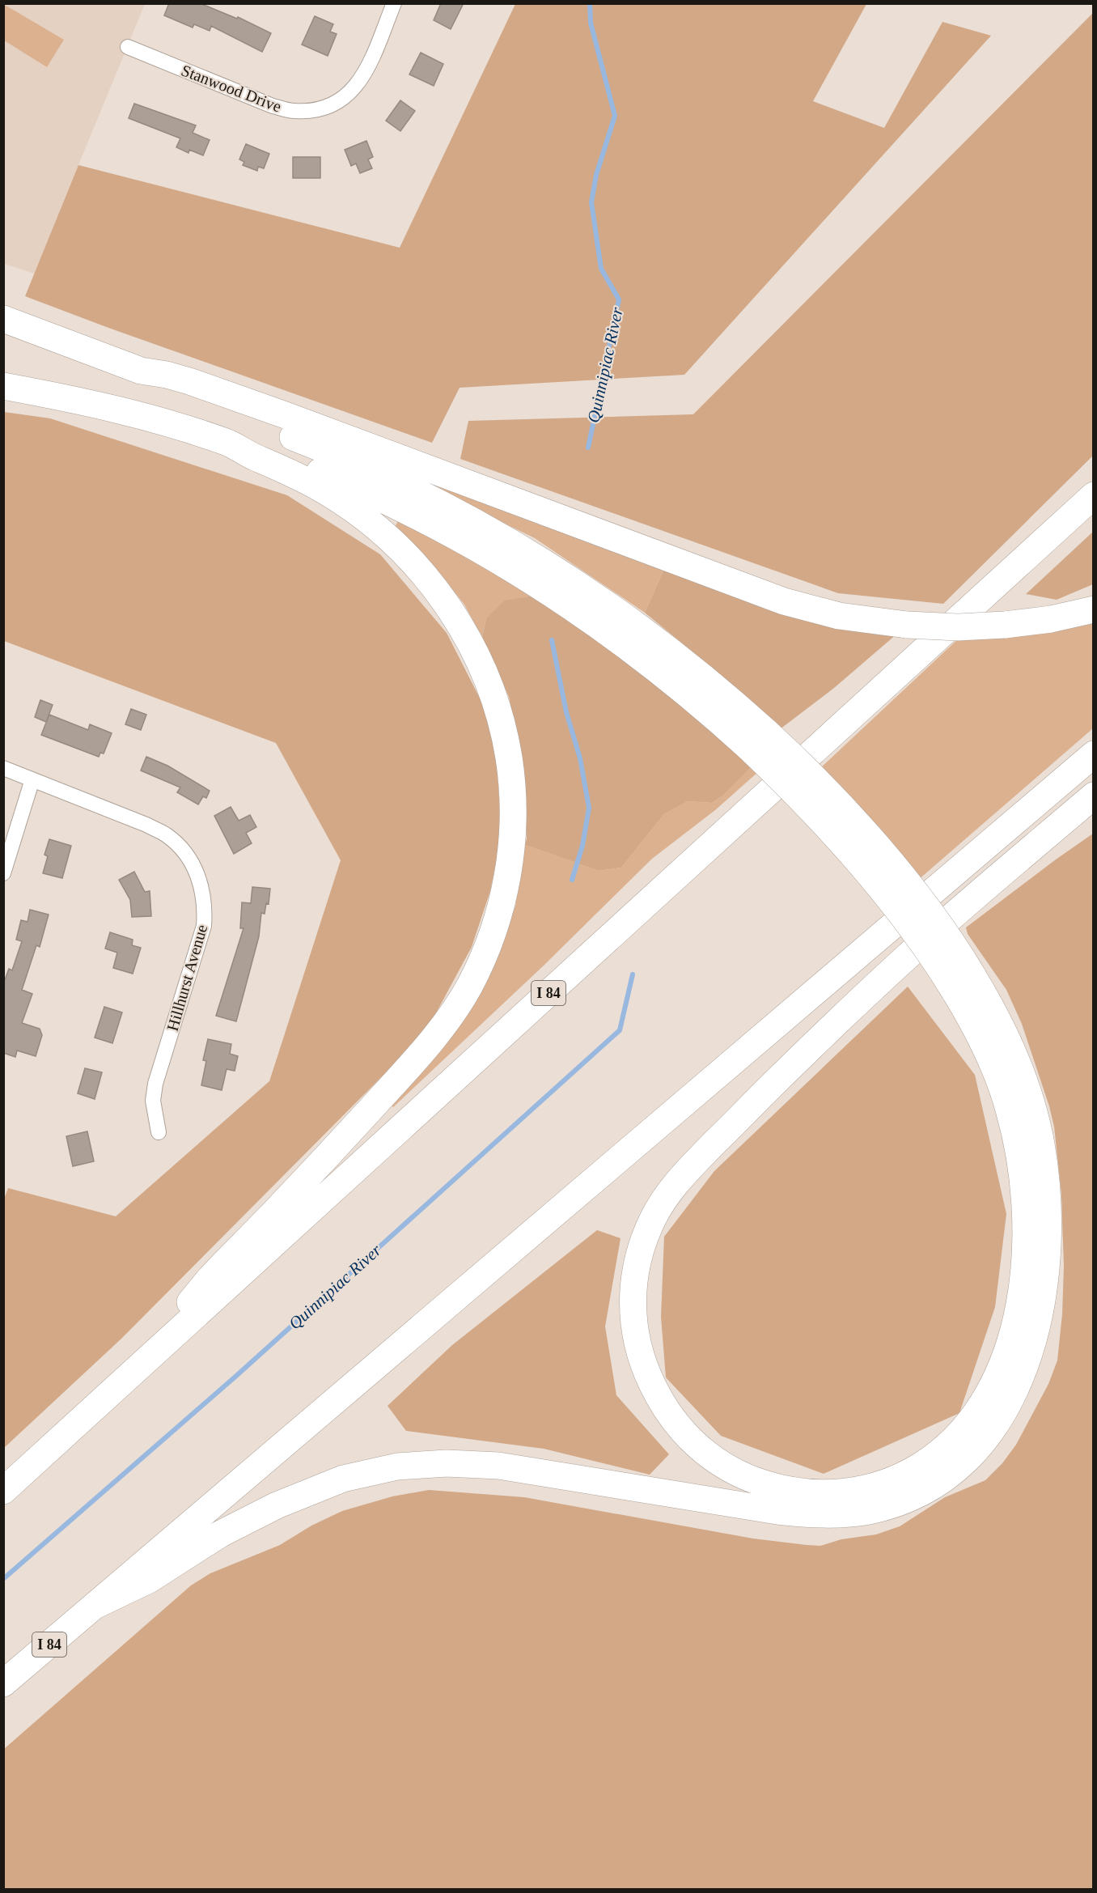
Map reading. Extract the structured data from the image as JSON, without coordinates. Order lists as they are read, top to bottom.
{
  "streets": {
    "highway": ["I 84"],
    "street": ["Stanwood Drive", "Hillhurst Avenue"]
  },
  "water": ["Quinnipiac River"]
}
